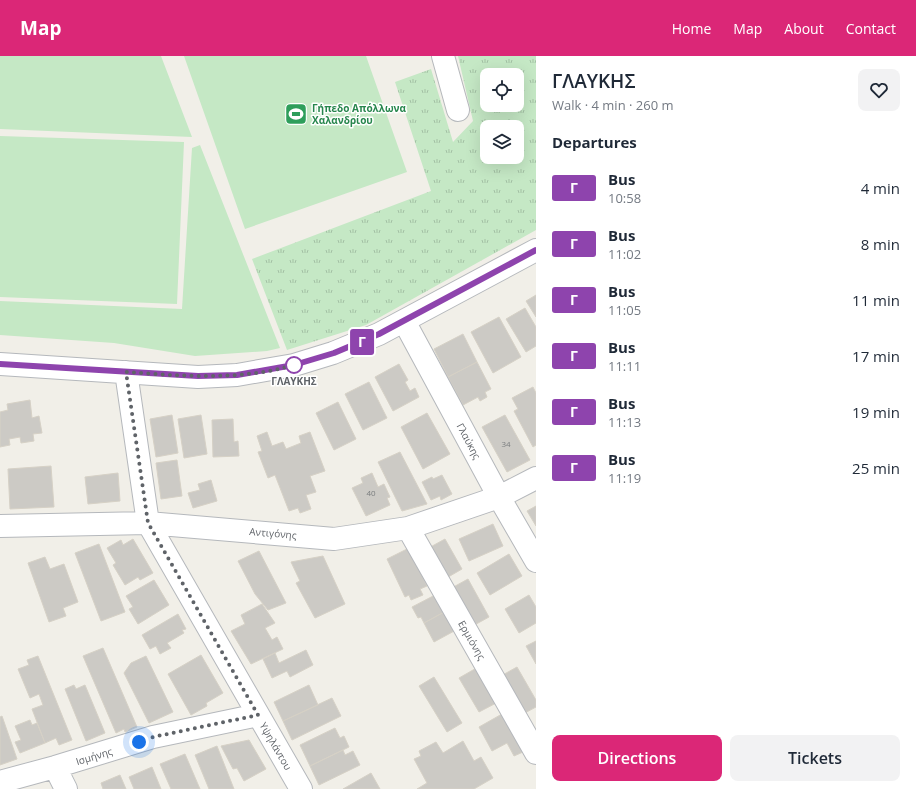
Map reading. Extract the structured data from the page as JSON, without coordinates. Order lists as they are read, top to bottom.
{
  "streets": {
    "street": [
      "Γλαύκης",
      "Αντιγόνης",
      "Ερμιόνης",
      "Υψηλάντου",
      "Ισμήνης"
    ]
  },
  "crossings": [
    ["Γλαύκης", "Αντιγόνης"],
    ["Αντιγόνης", "Ερμιόνης"],
    ["Αντιγόνης", "Υψηλάντου"],
    ["Υψηλάντου", "Ισμήνης"]
  ],
  "places": {
    "sports": ["Γήπεδο Απόλλωνα Χαλανδρίου"],
    "other": ["ΓΛΑΥΚΗΣ"]
  },
  "lines": ["bus line Γ"],
  "house_numbers": ["34", "40"],
  "page": {
    "header": "Map",
    "nav": [
      "Home",
      "Map",
      "About",
      "Contact"
    ],
    "on_map": "Γ",
    "heading": [
      ["ΓΛΑΥΚΗΣ", "Walk · 4 min · 260 m"],
      "Departures"
    ],
    "list": [
      {
        "mark": "Γ",
        "name": "Bus",
        "note": "10:58",
        "value": "4 min"
      },
      {
        "mark": "Γ",
        "name": "Bus",
        "note": "11:02",
        "value": "8 min"
      },
      {
        "mark": "Γ",
        "name": "Bus",
        "note": "11:05",
        "value": "11 min"
      },
      {
        "mark": "Γ",
        "name": "Bus",
        "note": "11:11",
        "value": "17 min"
      },
      {
        "mark": "Γ",
        "name": "Bus",
        "note": "11:13",
        "value": "19 min"
      },
      {
        "mark": "Γ",
        "name": "Bus",
        "note": "11:19",
        "value": "25 min"
      }
    ],
    "buttons": ["Directions", "Tickets"]
  }
}
